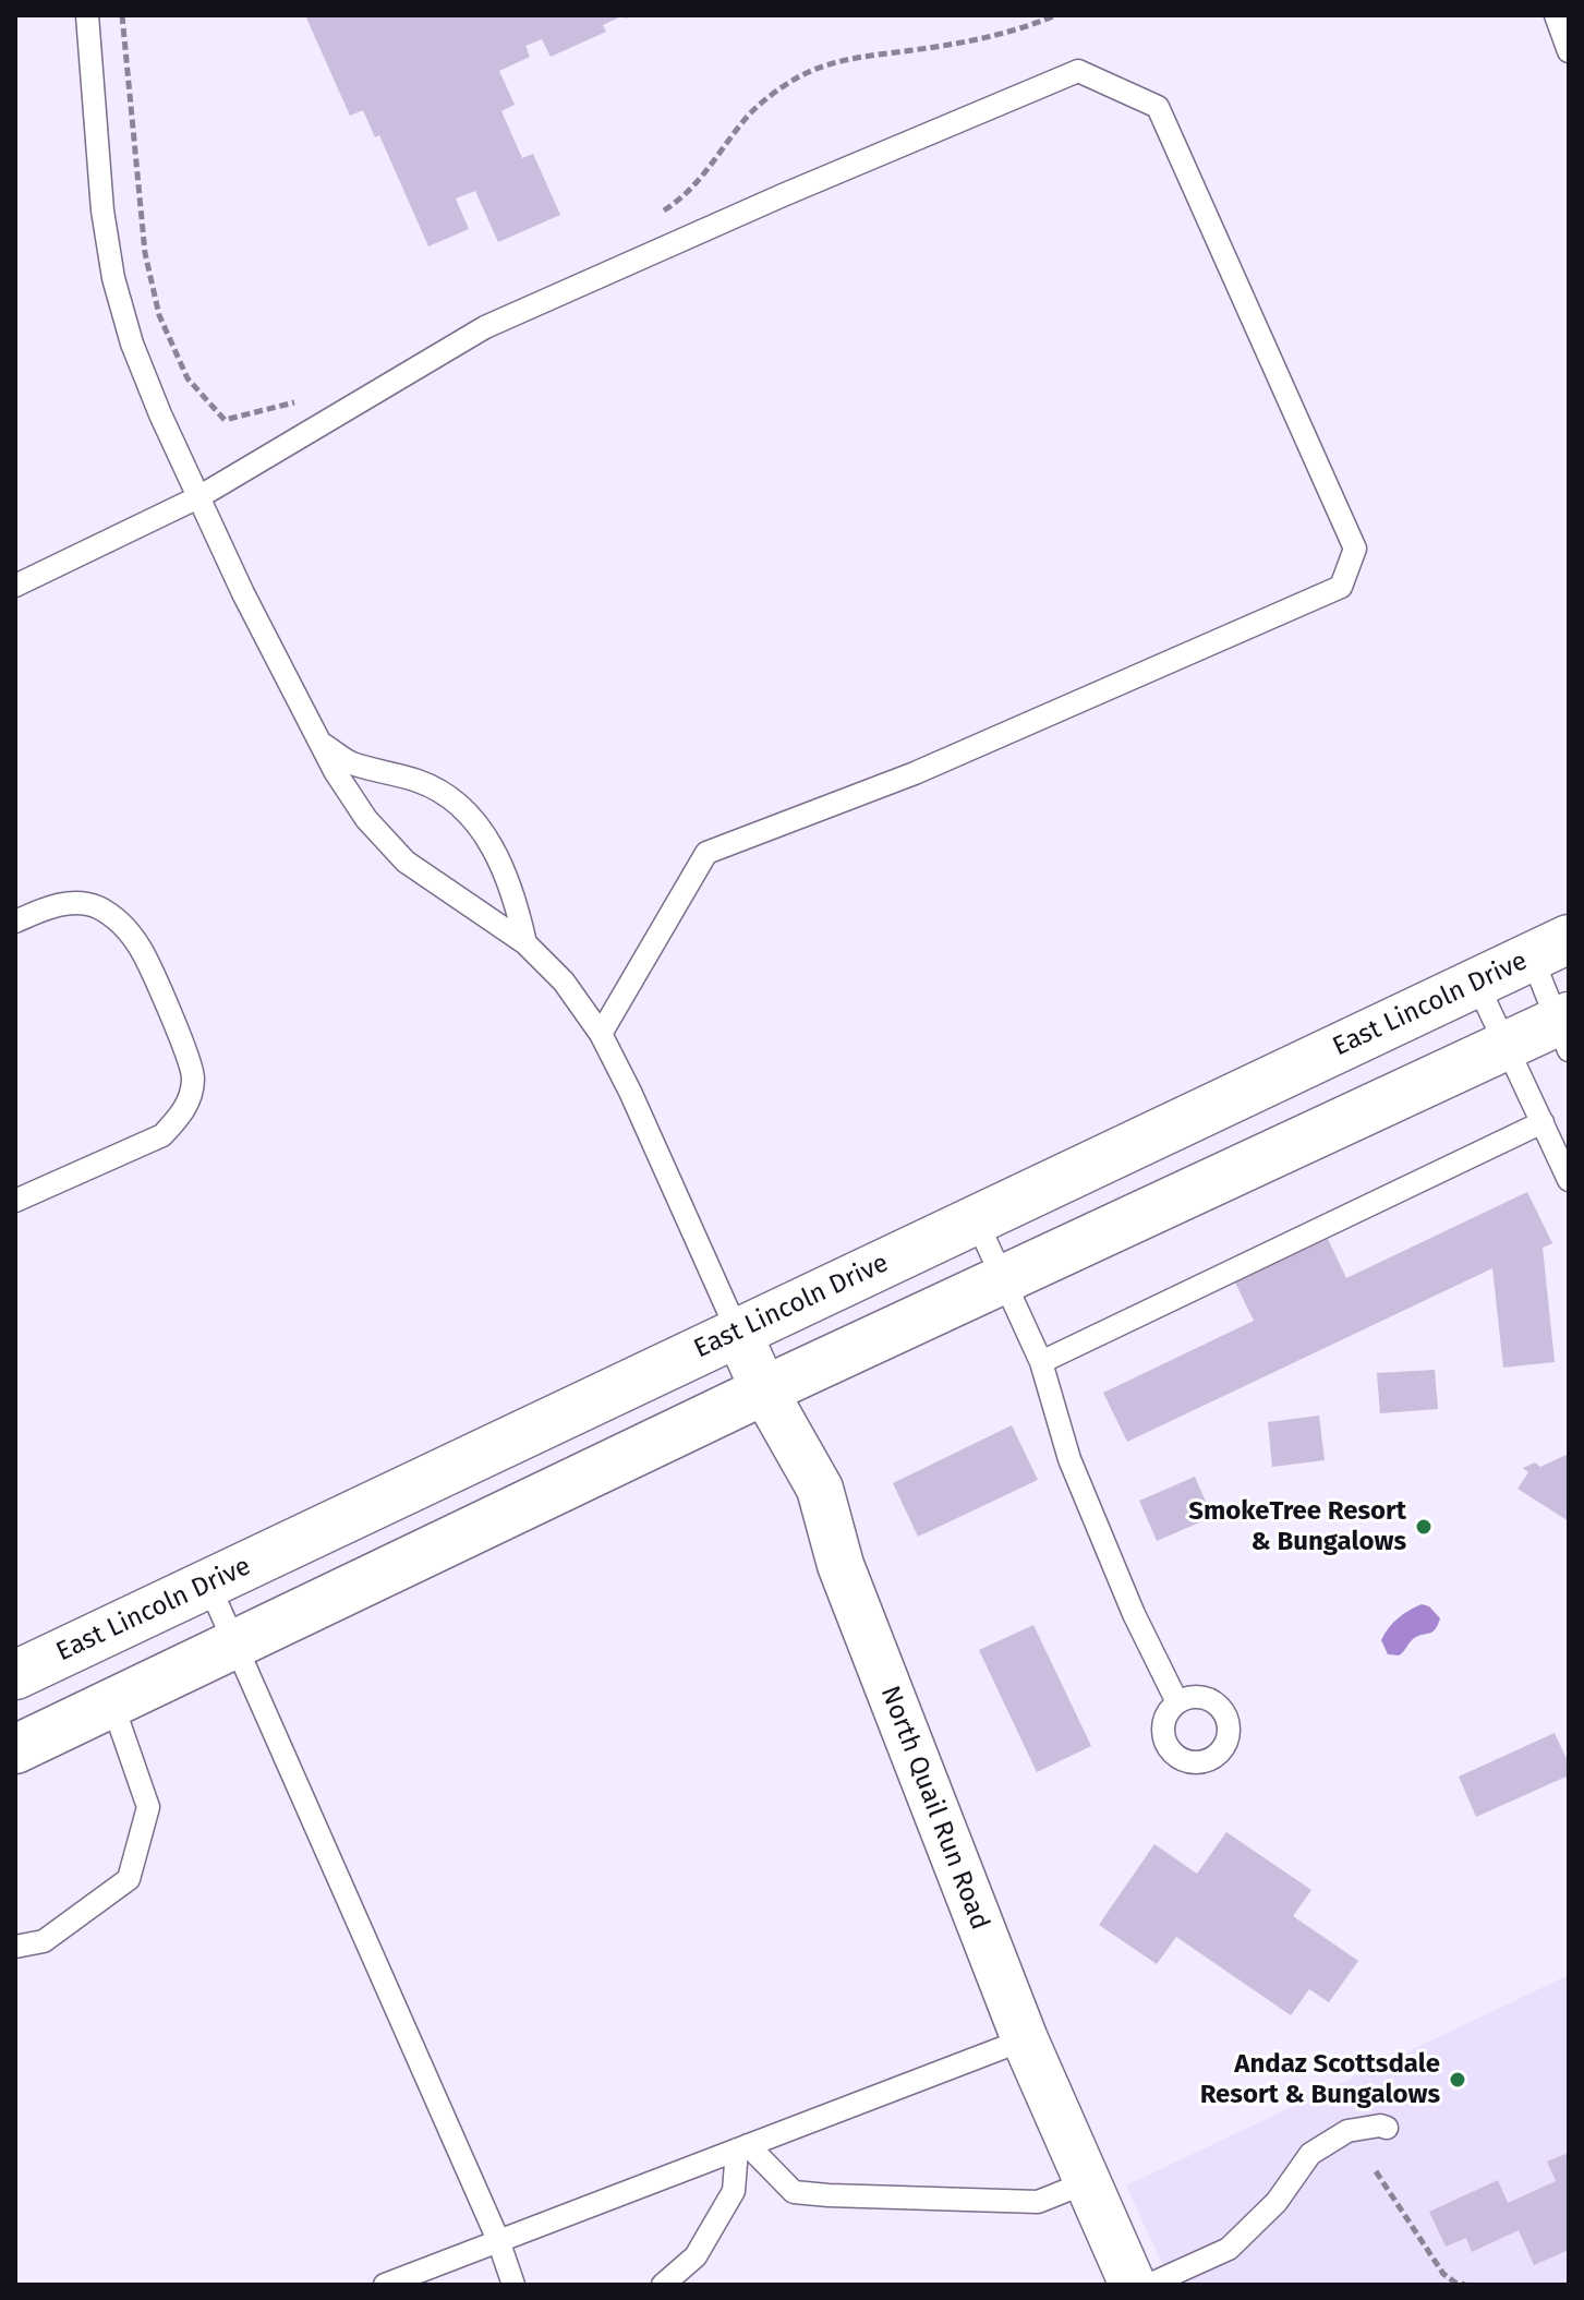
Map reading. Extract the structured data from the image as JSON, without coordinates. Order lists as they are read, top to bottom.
{
  "streets": {
    "main road": ["East Lincoln Drive"],
    "street": ["North Quail Run Road"]
  },
  "crossings": [
    ["East Lincoln Drive", "North Quail Run Road"]
  ],
  "places": ["SmokeTree Resort & Bungalows", "Andaz Scottsdale Resort & Bungalows"]
}
